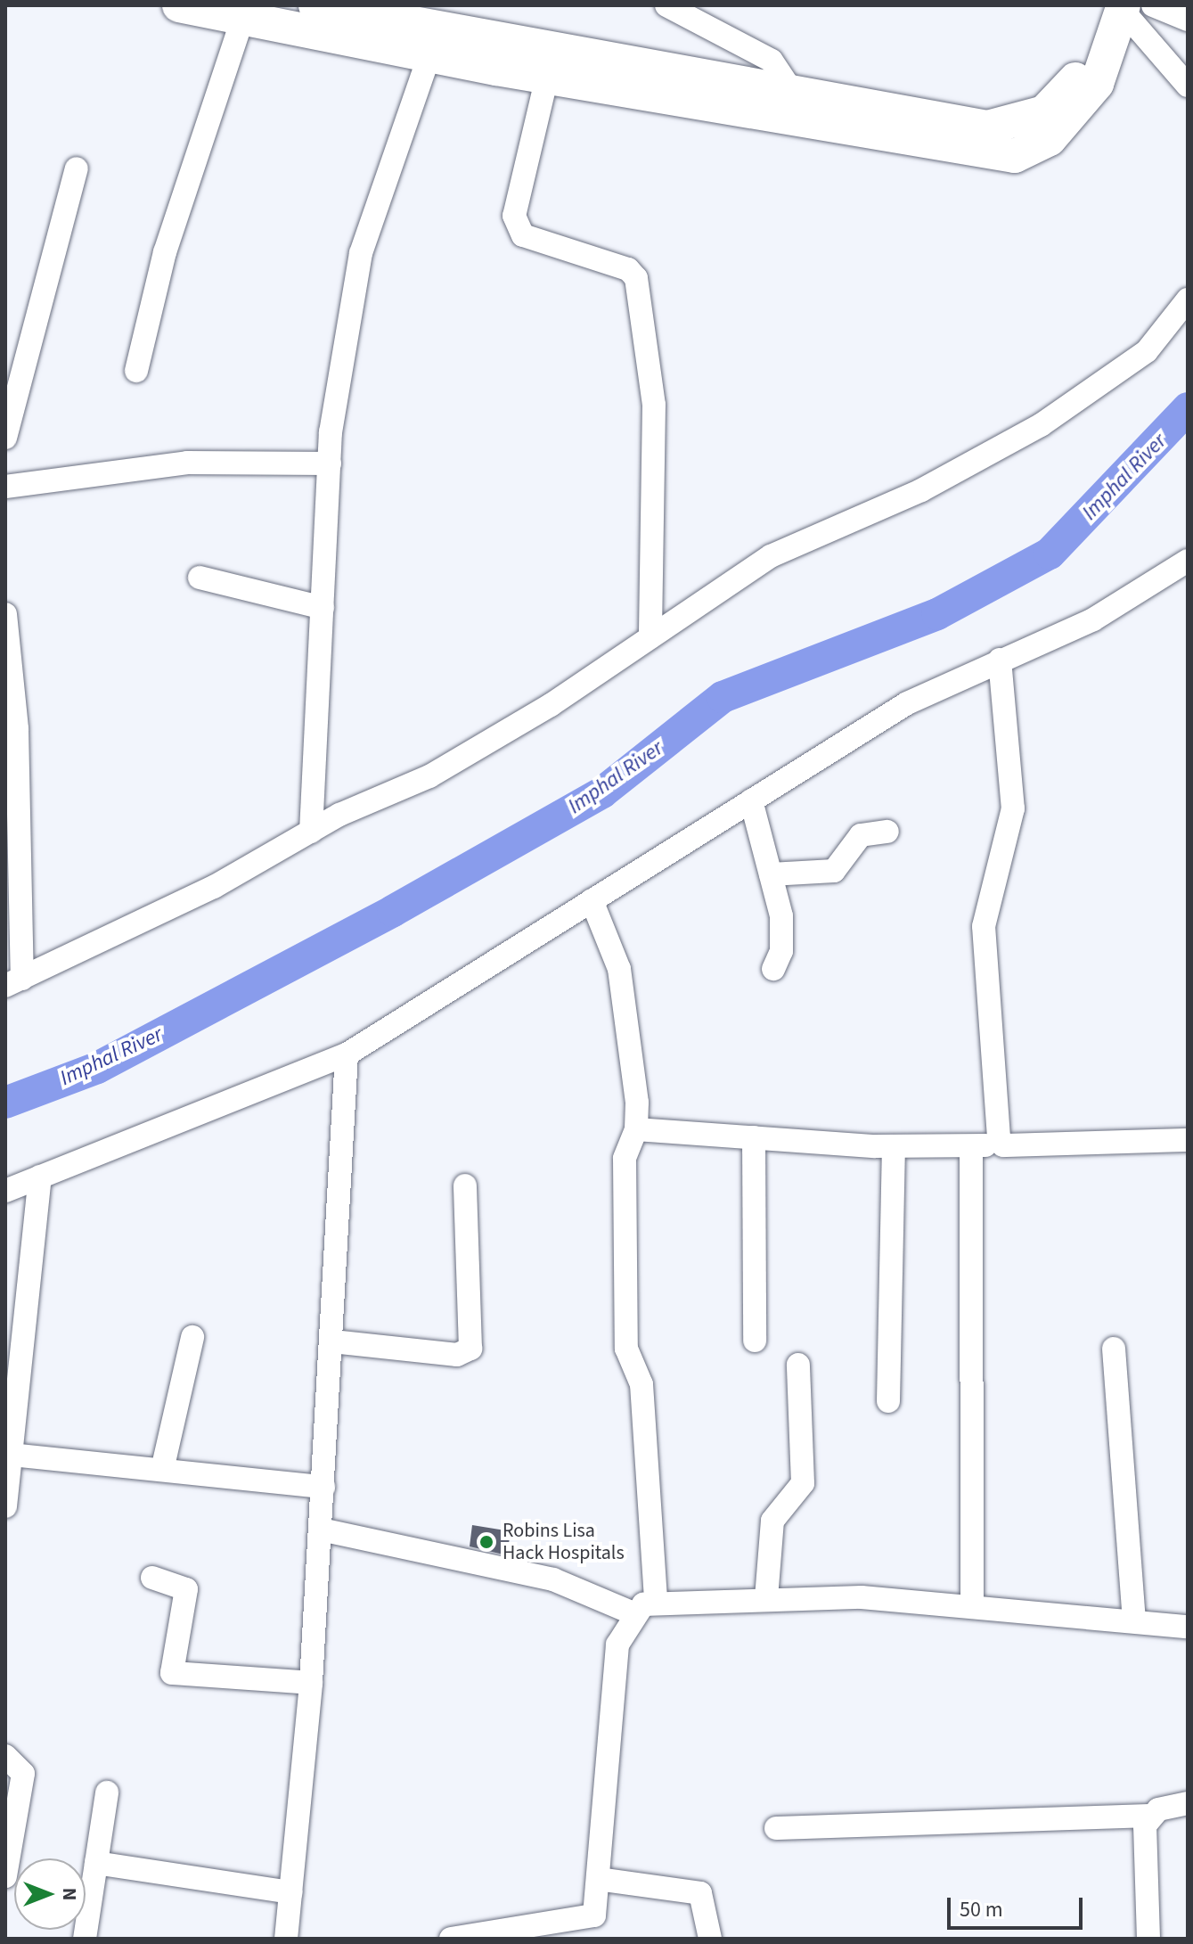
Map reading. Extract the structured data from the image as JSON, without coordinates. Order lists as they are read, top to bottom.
{
  "water": ["Imphal River"],
  "places": ["Robins Lisa Hack Hospitals"],
  "scale_bar": "50 m",
  "north": "right"
}
